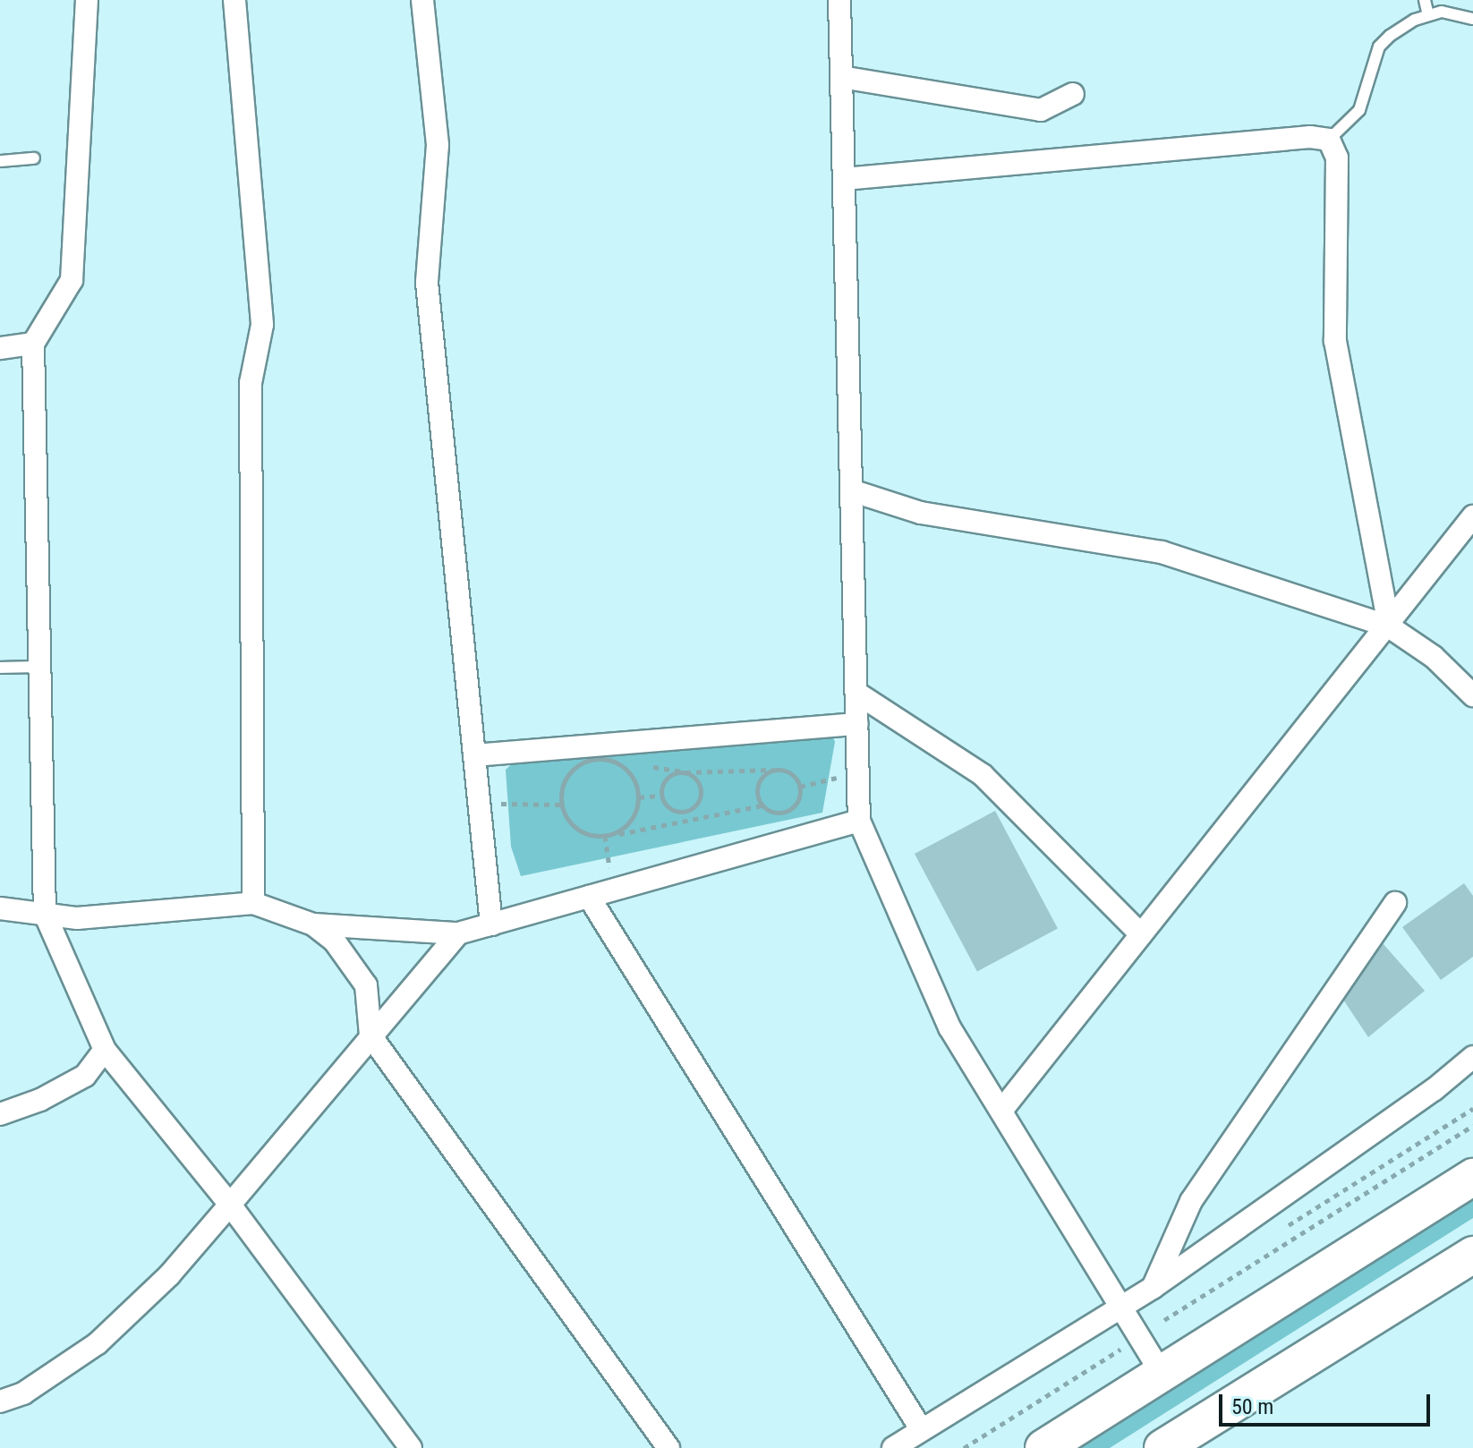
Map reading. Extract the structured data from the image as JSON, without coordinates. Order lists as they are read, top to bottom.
{
  "scale_bar": "50 m"
}
